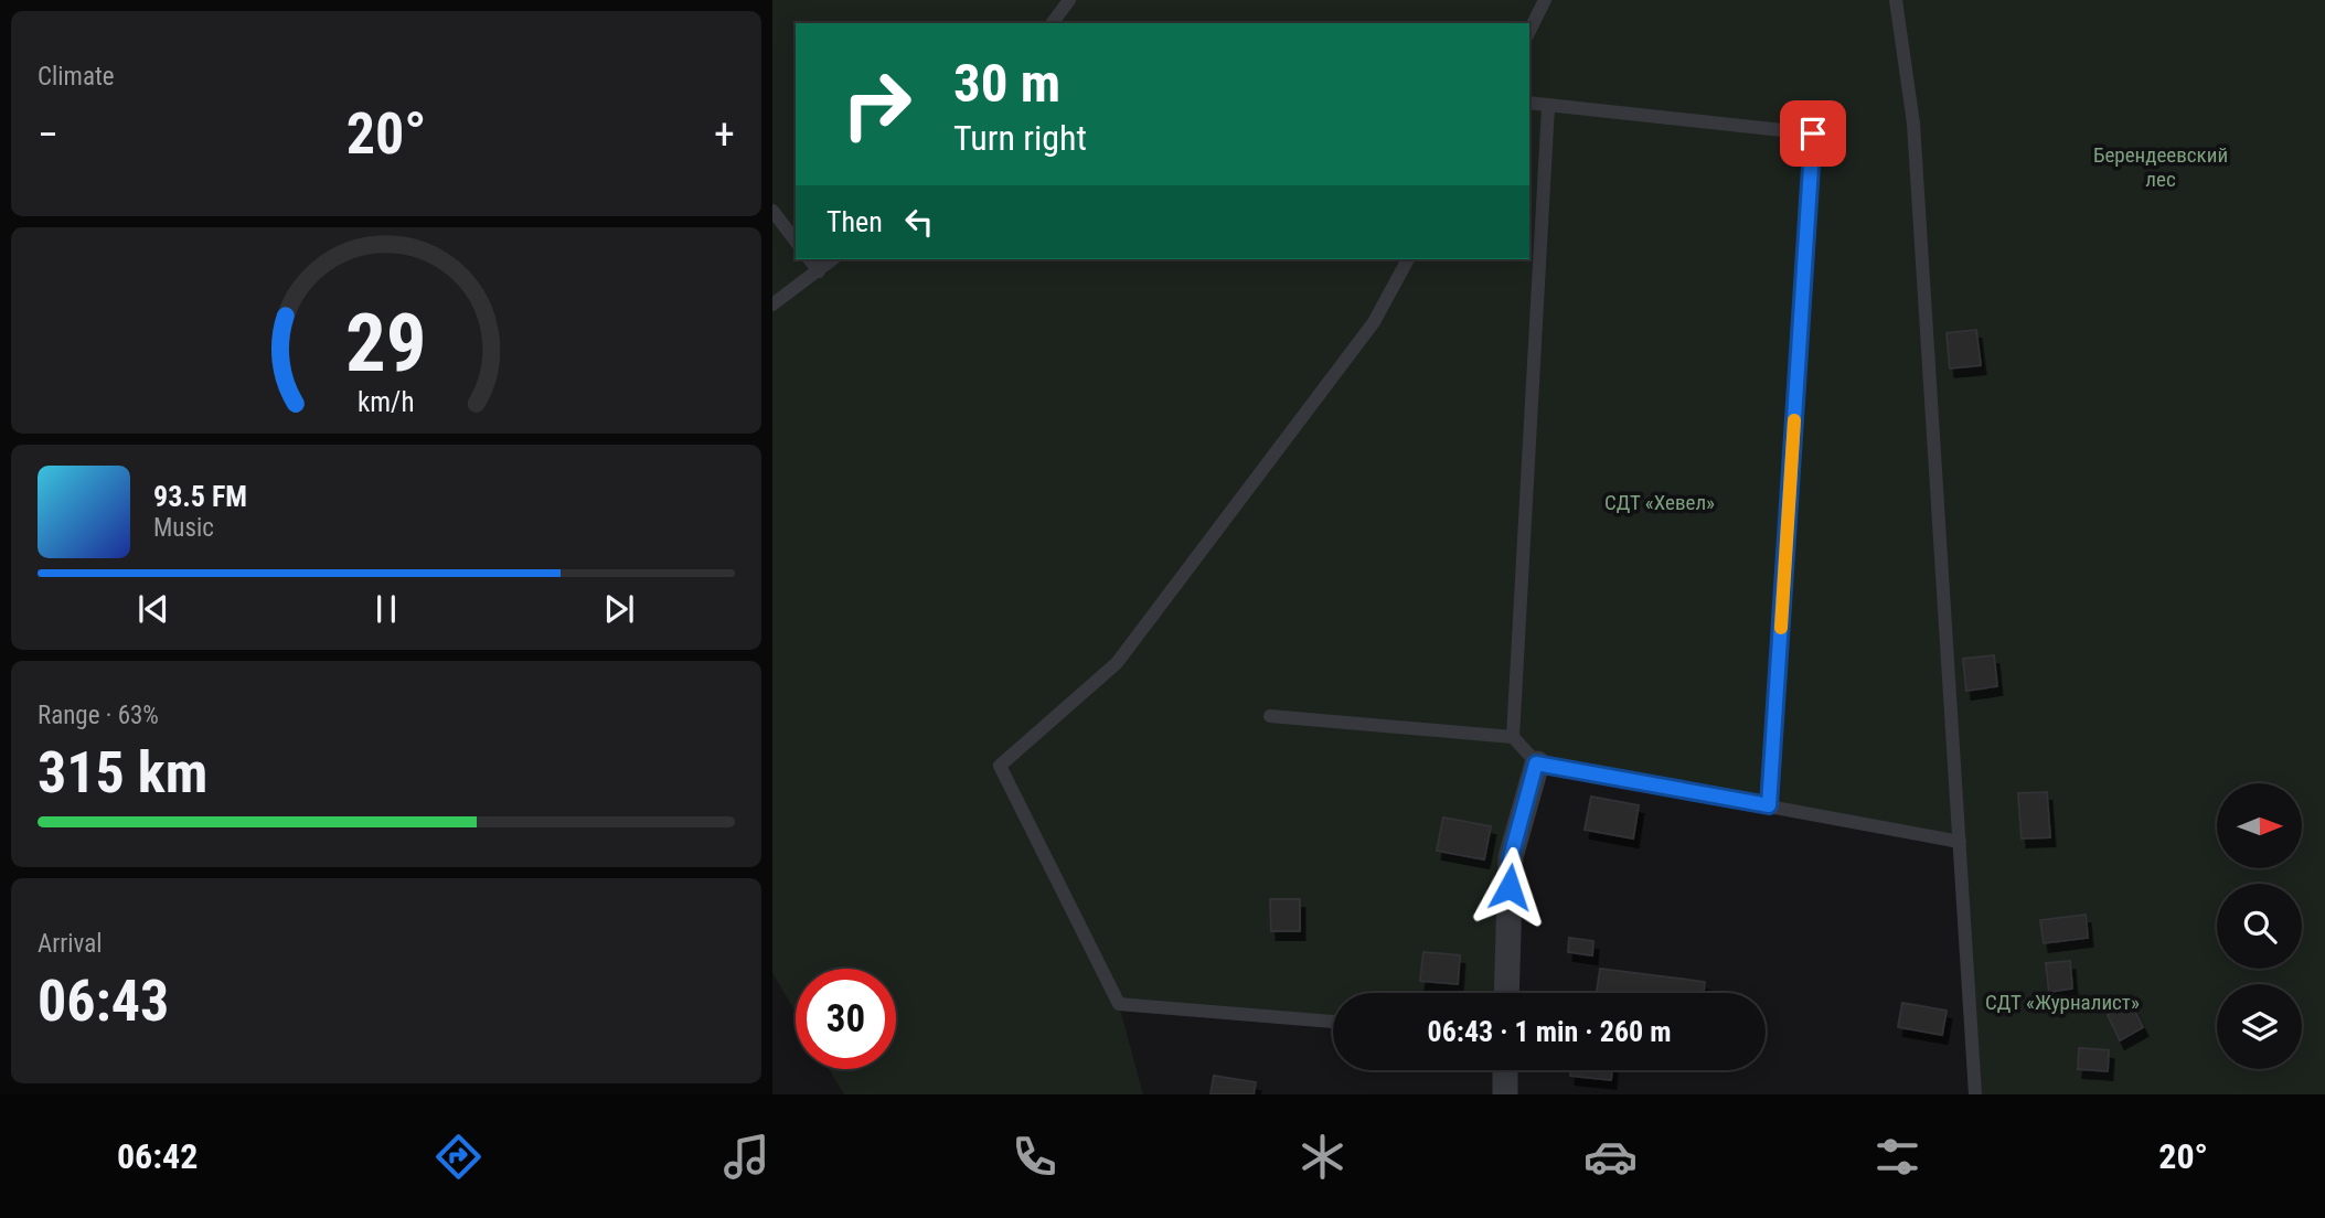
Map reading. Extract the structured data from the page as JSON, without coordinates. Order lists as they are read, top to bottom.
{
  "parks": ["Берендеевский лес", "СДТ «Хевел»", "СДТ «Журналист»"],
  "north": "right",
  "page": {
    "tile": [
      "Climate",
      ["Range · 63%", "315 km"],
      ["Arrival", "06:43"]
    ],
    "turn": ["30 m", "Turn right"],
    "heat": ["−", "20°", "+"],
    "then": "Then",
    "song": ["93.5 FM", "Music"],
    "limit": "30",
    "trip": "06:43 · 1 min · 260 m",
    "tabs": ["06:42", "20°"],
    "gauge": ["29", "km/h"]
  }
}
